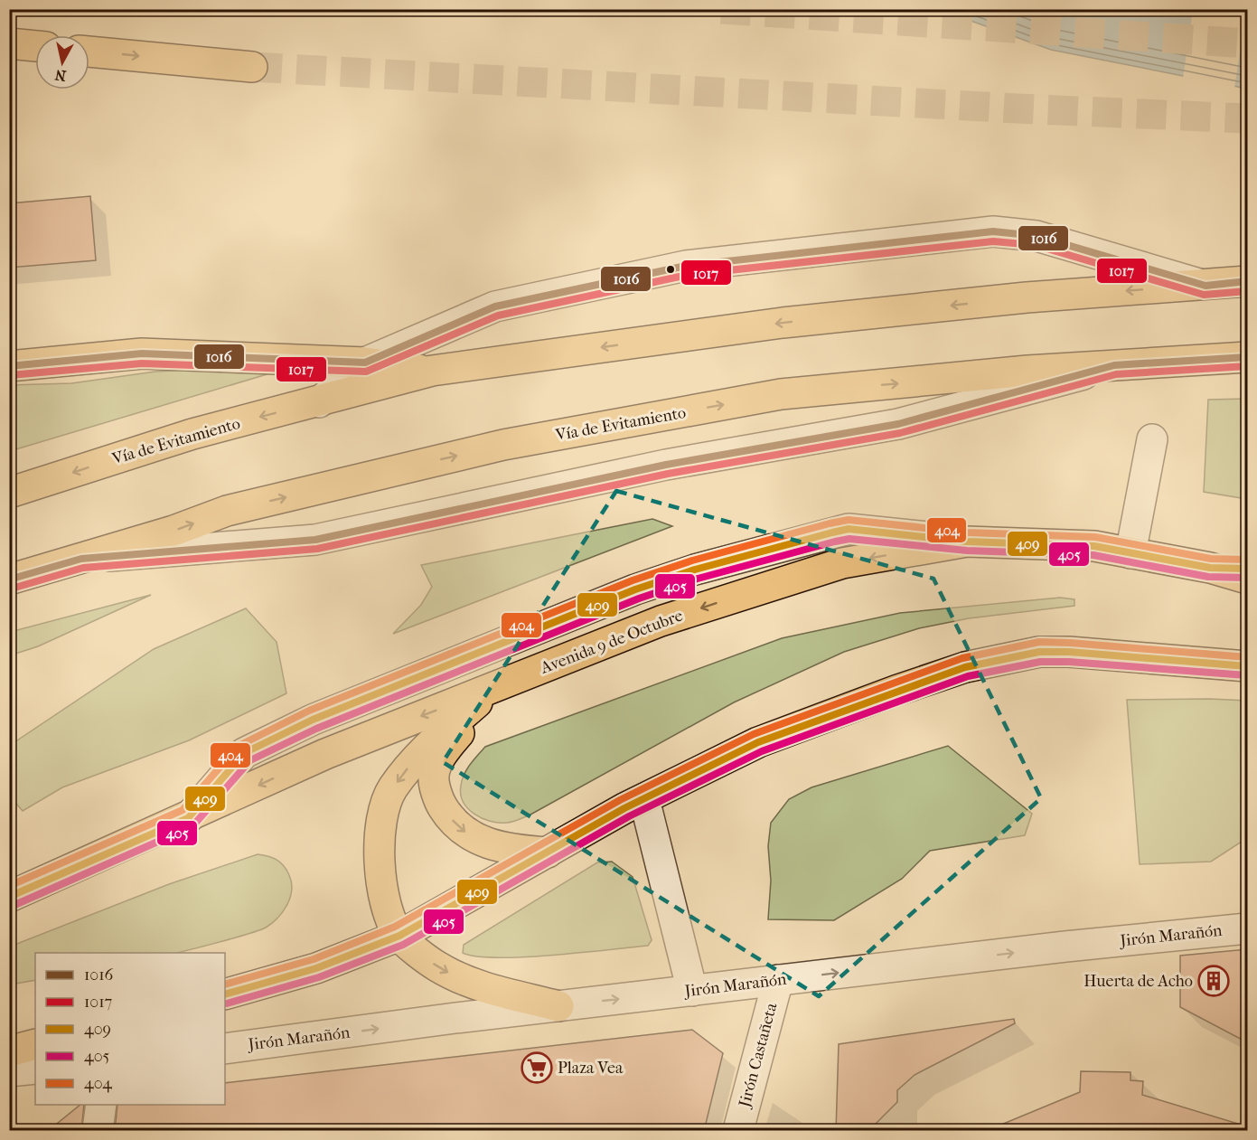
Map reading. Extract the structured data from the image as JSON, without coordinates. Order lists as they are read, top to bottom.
{
  "streets": {
    "main road": ["Vía de Evitamiento", "Avenida 9 de Octubre"],
    "street": ["Jirón Marañón", "Jirón Castañeta"]
  },
  "crossings": [
    ["Jirón Marañón", "Jirón Castañeta"]
  ],
  "one_way": ["Jirón Marañón"],
  "places": {
    "building": ["Huerta de Acho"],
    "supermarket": ["Plaza Vea"]
  },
  "lines": [
    "transit line 1016",
    "transit line 1017",
    "transit line 404",
    "transit line 409",
    "transit line 405"
  ],
  "legend": [
    "1016",
    "1017",
    "409",
    "405",
    "404"
  ],
  "north": "bottom"
}
